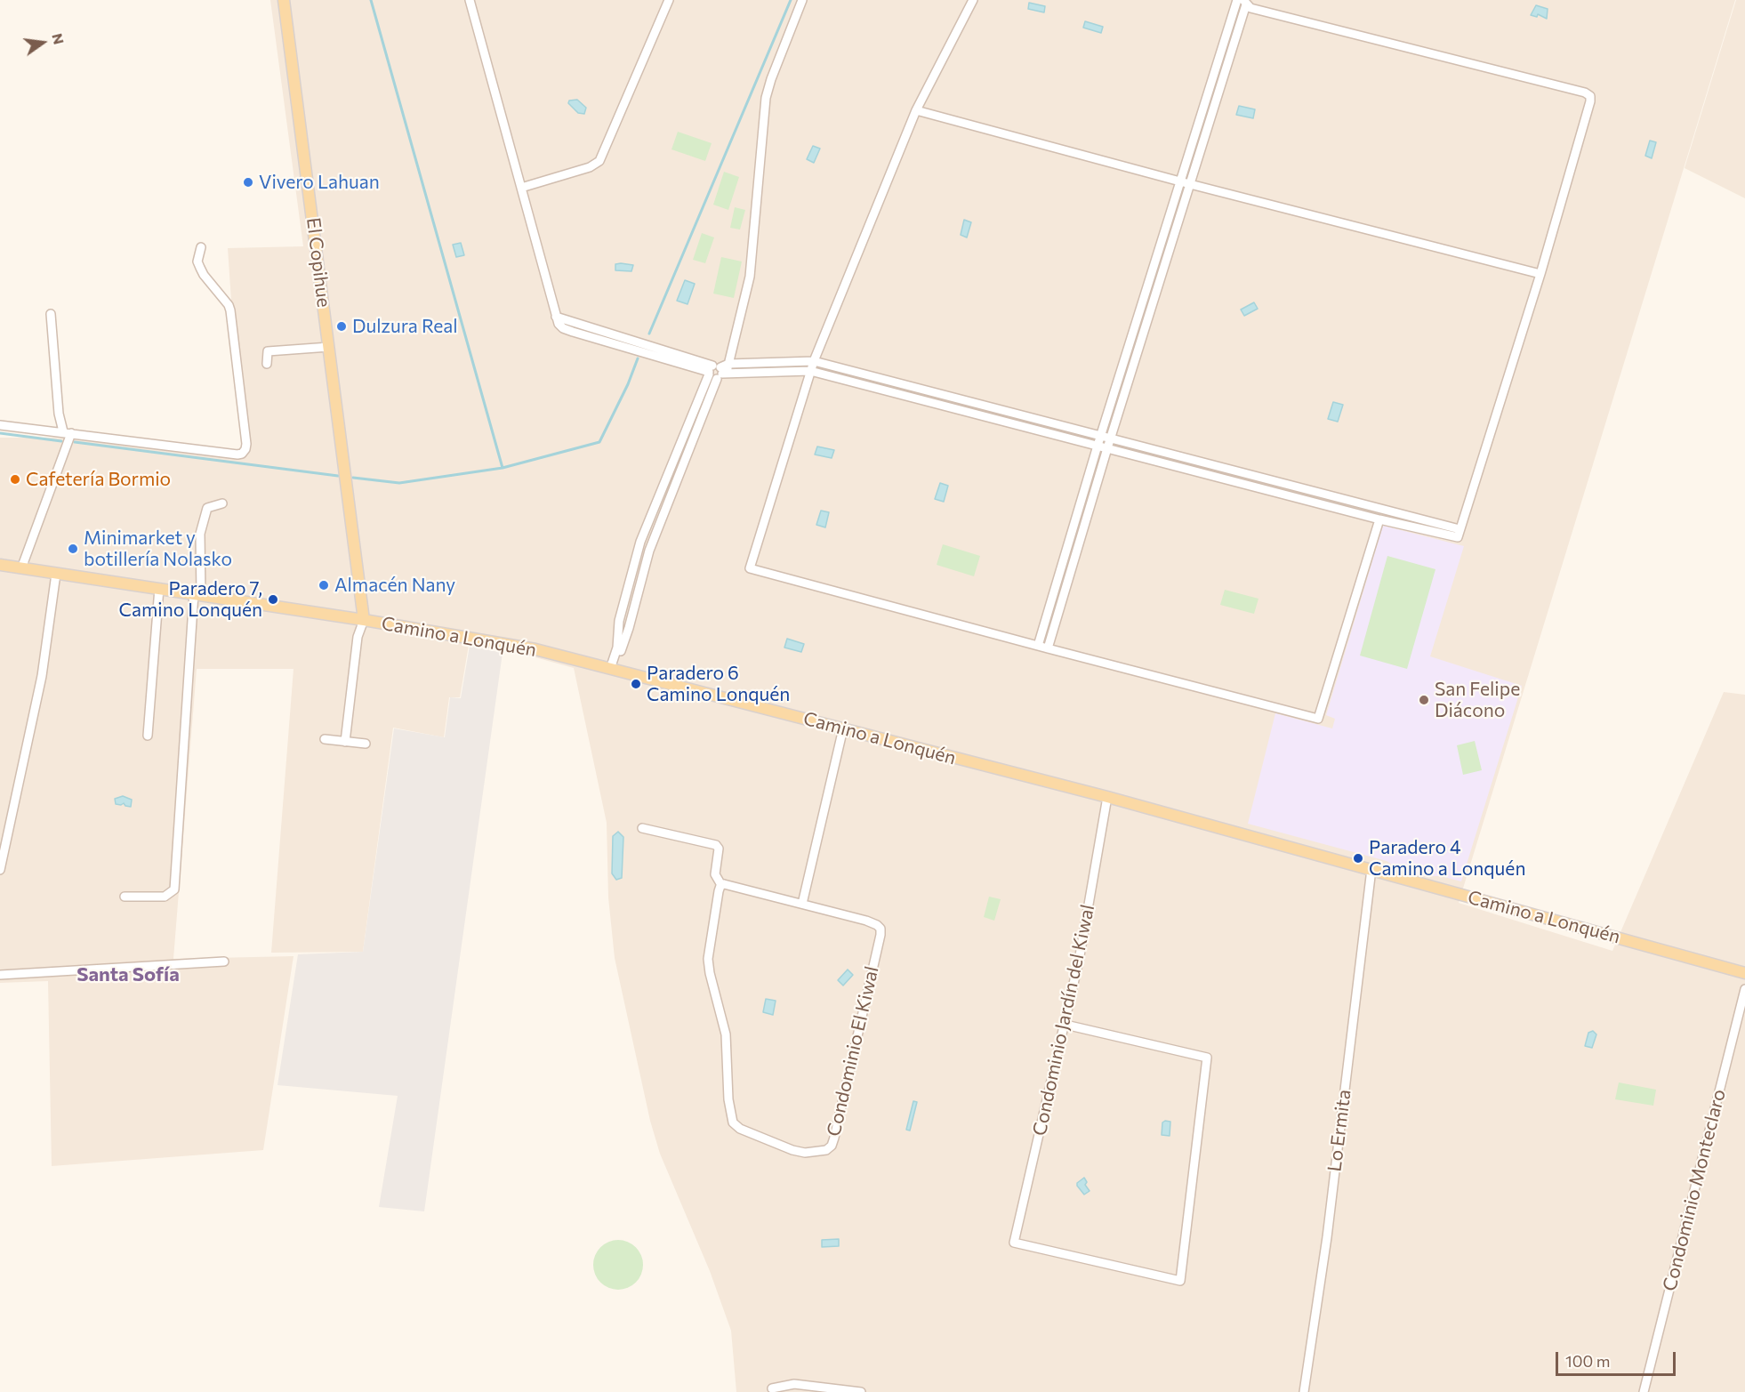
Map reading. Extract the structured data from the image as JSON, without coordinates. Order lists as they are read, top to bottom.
{
  "streets": {
    "main road": ["El Copihue", "Camino a Lonquén"],
    "street": [
      "Condominio Jardín del Kiwal",
      "Condominio El Kiwal",
      "Lo Ermita",
      "Condominio Monteclaro"
    ]
  },
  "crossings": [
    ["El Copihue", "Camino a Lonquén"],
    ["Camino a Lonquén", "Condominio Jardín del Kiwal"],
    ["Camino a Lonquén", "Lo Ermita"]
  ],
  "districts": ["Santa Sofía"],
  "places": [
    "Vivero Lahuan",
    "Dulzura Real",
    "Cafetería Bormio",
    "Minimarket y botillería Nolasko",
    "Almacén Nany",
    "Paradero 7, Camino Lonquén",
    "Paradero 6 Camino Lonquén",
    "San Felipe Diácono",
    "Paradero 4 Camino a Lonquén"
  ],
  "scale_bar": "100 m",
  "north": "right"
}
